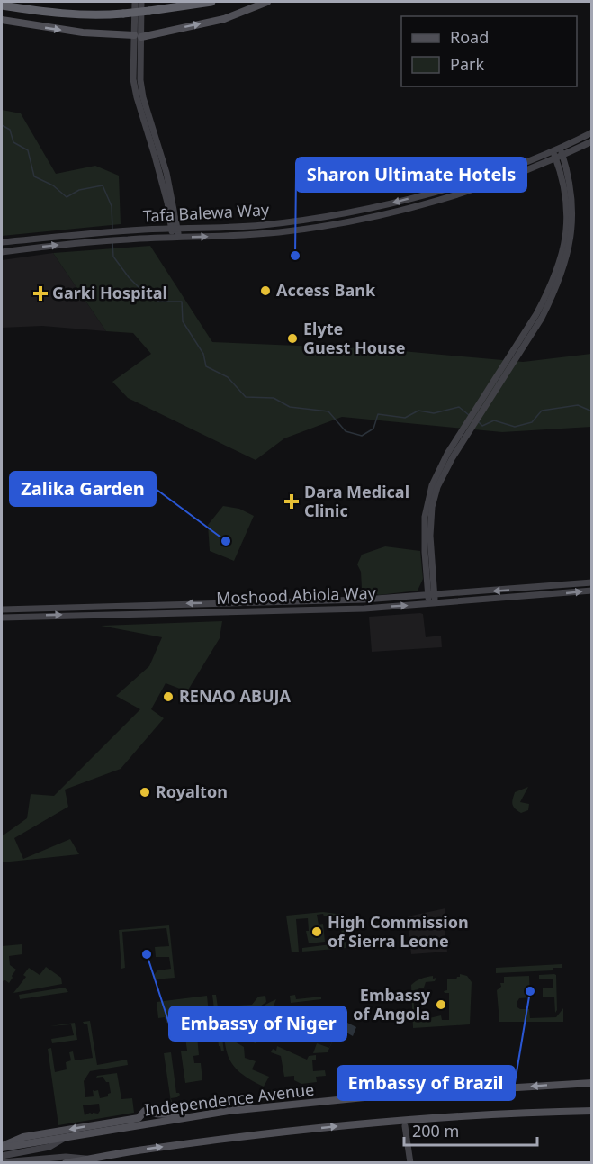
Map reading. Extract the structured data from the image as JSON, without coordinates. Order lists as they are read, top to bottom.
{
  "streets": {
    "main road": ["Tafa Balewa Way", "Moshood Abiola Way", "Independence Avenue"]
  },
  "places": {
    "other": [
      "Sharon Ultimate Hotels",
      "Access Bank",
      "Elyte Guest House",
      "Zalika Garden",
      "RENAO ABUJA",
      "Royalton",
      "High Commission of Sierra Leone",
      "Embassy of Niger",
      "Embassy of Brazil",
      "Embassy of Angola"
    ],
    "health": ["Garki Hospital", "Dara Medical Clinic"]
  },
  "legend": ["Road", "Park"],
  "scale_bar": "200 m"
}
